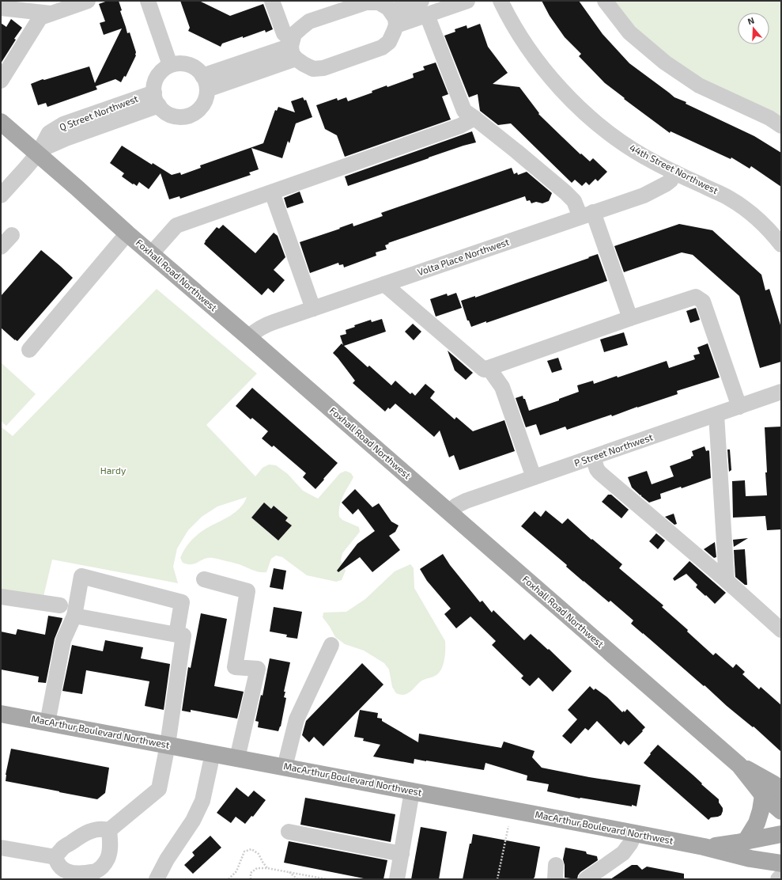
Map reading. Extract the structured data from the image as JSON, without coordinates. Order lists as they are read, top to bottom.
{
  "streets": {
    "main road": ["Foxhall Road Northwest", "MacArthur Boulevard Northwest"],
    "street": [
      "Q Street Northwest",
      "44th Street Northwest",
      "Volta Place Northwest",
      "P Street Northwest"
    ]
  },
  "crossings": [
    ["Q Street Northwest", "Foxhall Road Northwest"],
    ["44th Street Northwest", "Volta Place Northwest"],
    ["Volta Place Northwest", "Foxhall Road Northwest"],
    ["Foxhall Road Northwest", "P Street Northwest"]
  ],
  "parks": ["Hardy"],
  "north": "top"
}
